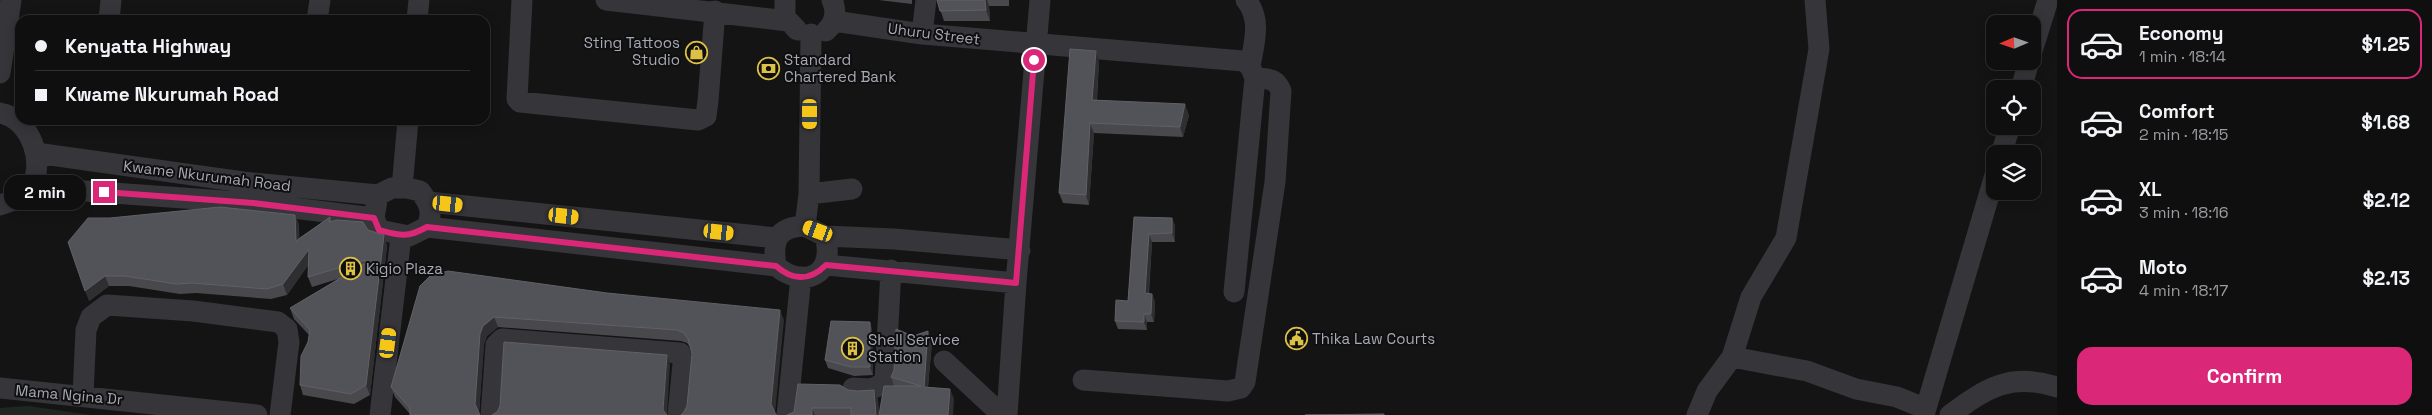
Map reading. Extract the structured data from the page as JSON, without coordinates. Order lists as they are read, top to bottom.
{
  "streets": {
    "street": ["Uhuru Street", "Kwame Nkurumah Road", "Mama Ngina Dr"]
  },
  "places": {
    "shop": ["Sting Tattoos Studio"],
    "bank": ["Standard Chartered Bank"],
    "building": ["Kigio Plaza", "Shell Service Station"],
    "public building": ["Thika Law Courts"]
  },
  "north": "left",
  "page": {
    "list": [
      {
        "name": "Economy",
        "note": "1 min · 18:14",
        "value": "$1.25"
      },
      {
        "name": "Comfort",
        "note": "2 min · 18:15",
        "value": "$1.68"
      },
      {
        "name": "XL",
        "note": "3 min · 18:16",
        "value": "$2.12"
      },
      {
        "name": "Moto",
        "note": "4 min · 18:17",
        "value": "$2.13"
      }
    ],
    "banner": ["Kenyatta Highway", "Kwame Nkurumah Road"],
    "bubble": "2 min",
    "buttons": "Confirm"
  }
}
